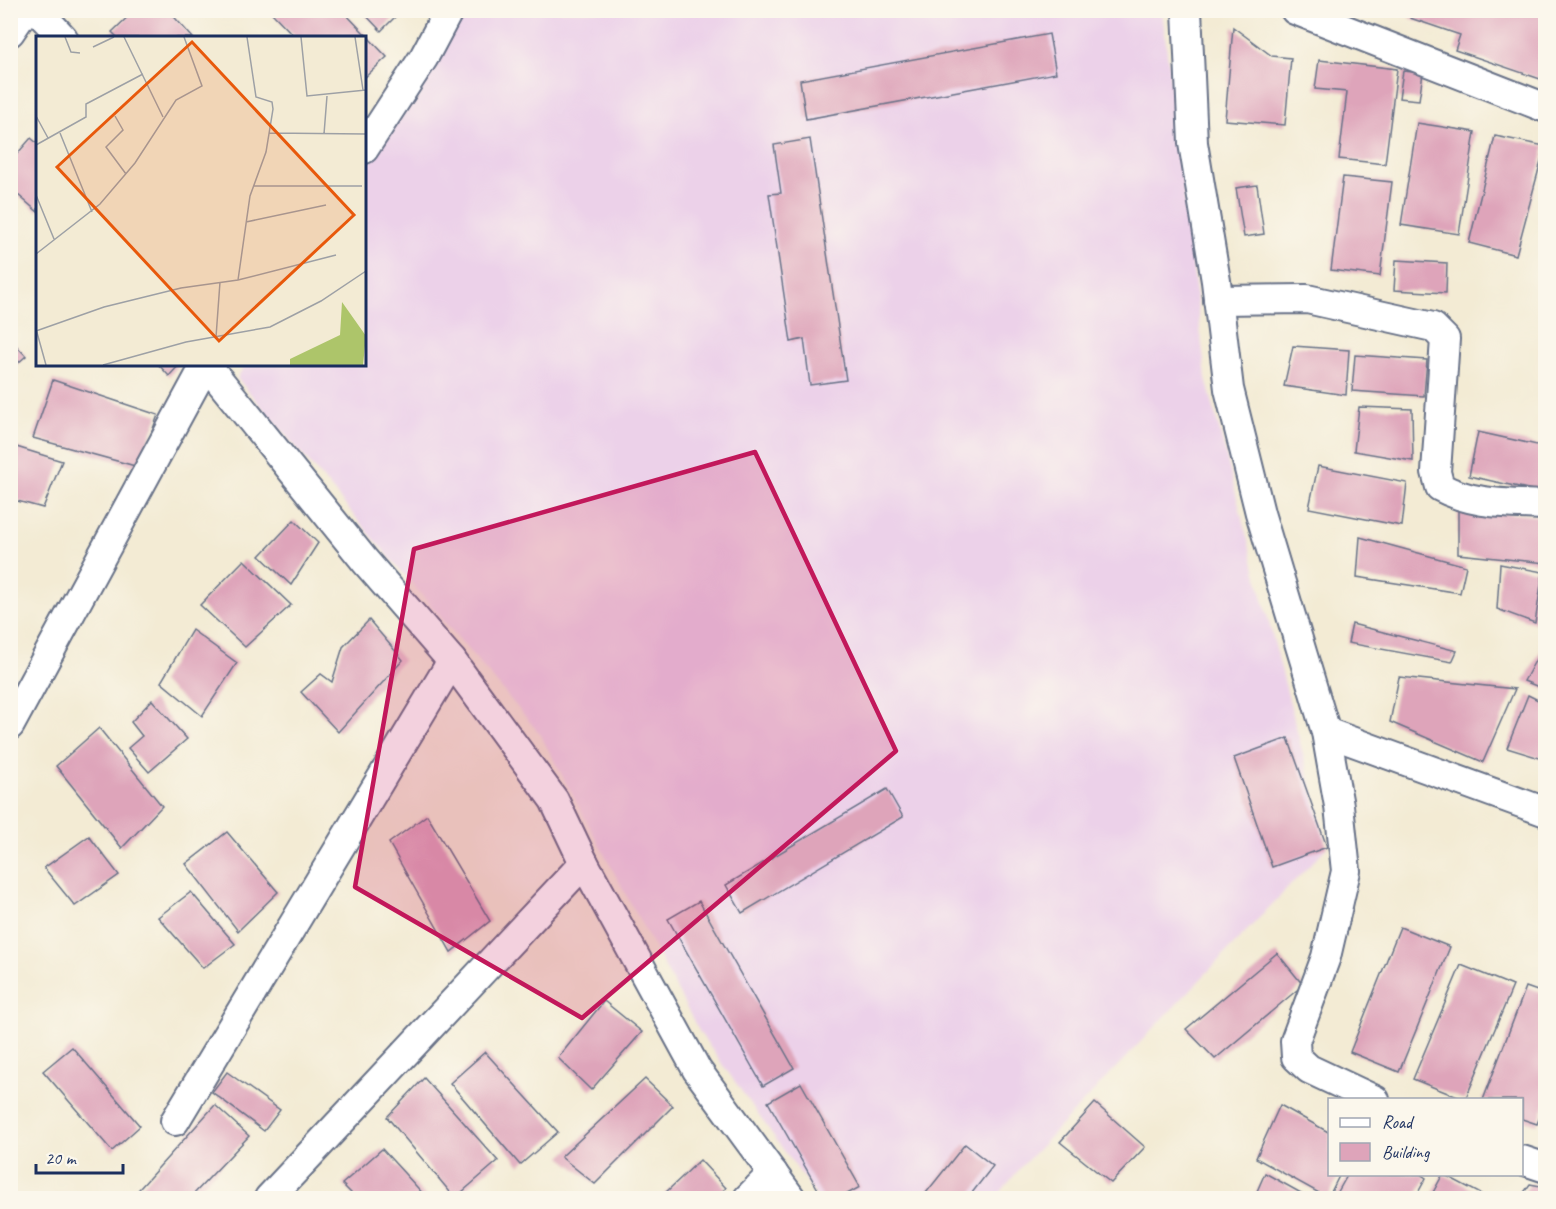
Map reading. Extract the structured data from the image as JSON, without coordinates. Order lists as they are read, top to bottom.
{
  "legend": ["Road", "Building"],
  "scale_bar": "20 m"
}
